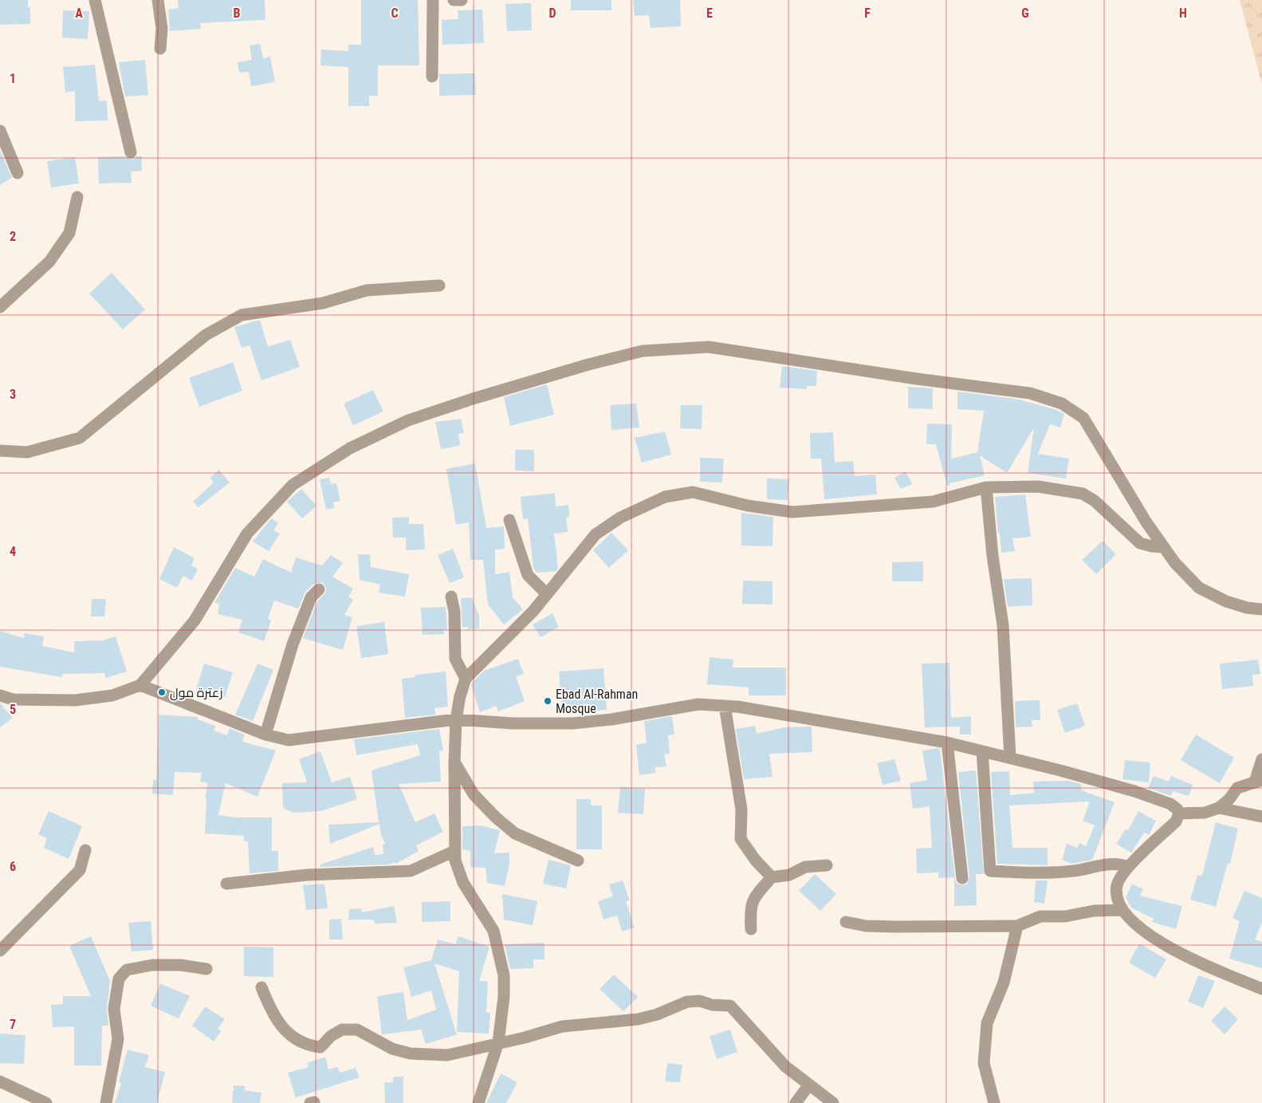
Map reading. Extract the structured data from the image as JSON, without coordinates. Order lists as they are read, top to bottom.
{
  "places": ["زعترة مول", "Ebad Al-Rahman Mosque"],
  "grid": {
    "columns": [
      "A",
      "B",
      "C",
      "D",
      "E",
      "F",
      "G",
      "H"
    ],
    "rows": [
      "1",
      "2",
      "3",
      "4",
      "5",
      "6",
      "7"
    ]
  }
}
